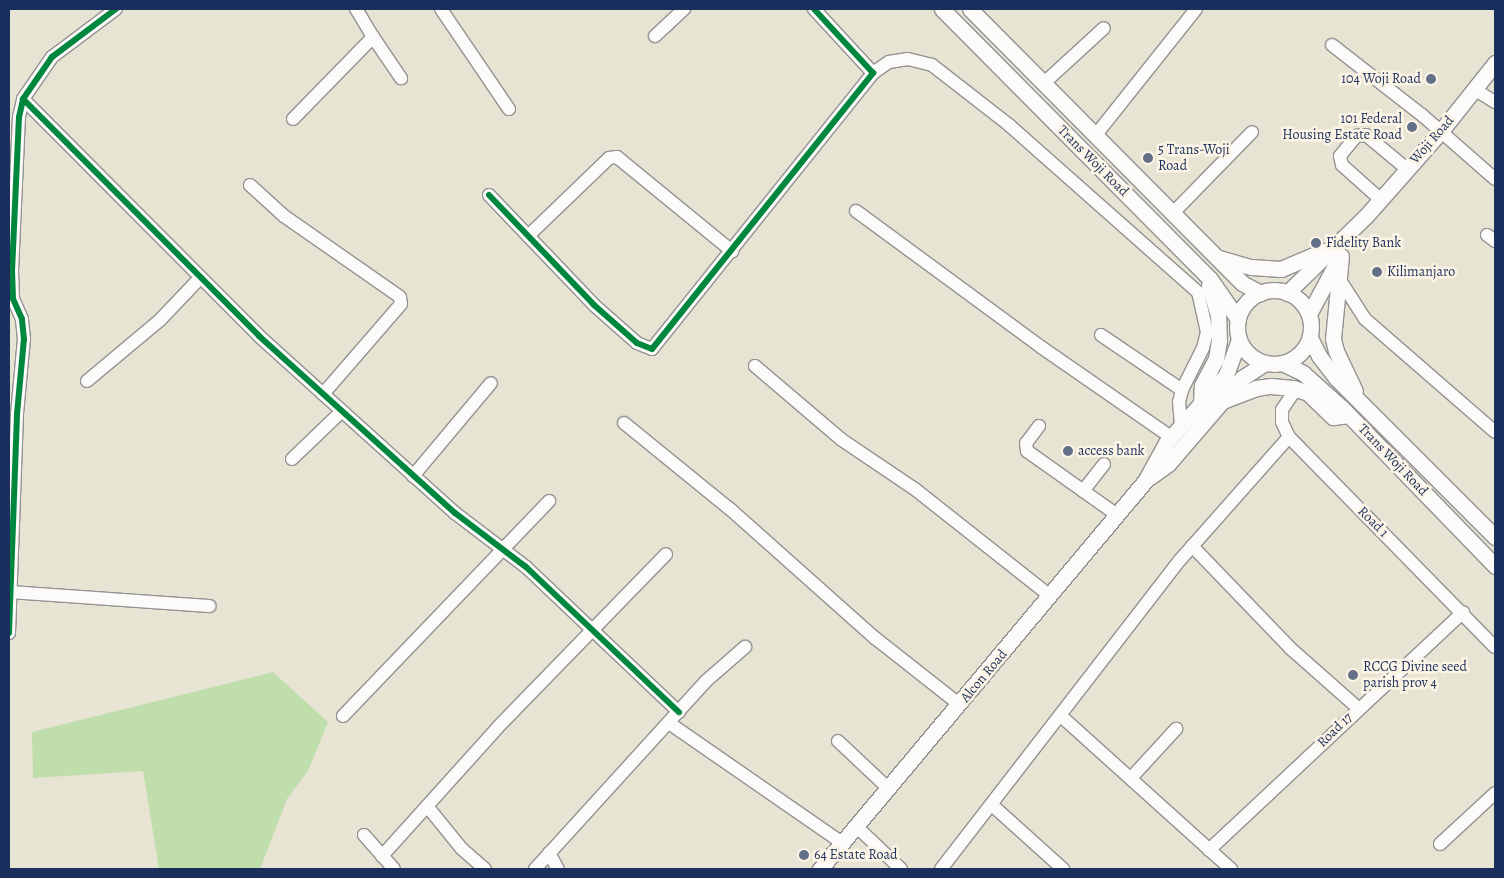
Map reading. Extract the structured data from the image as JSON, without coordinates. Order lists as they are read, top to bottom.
{
  "streets": {
    "main road": ["Woji Road", "Trans Woji Road", "Alcon Road"],
    "street": ["Road 1", "Road 17"]
  },
  "crossings": [
    ["Woji Road", "Trans Woji Road"],
    ["Road 1", "Road 17"]
  ],
  "places": [
    "104 Woji Road",
    "101 Federal Housing Estate Road",
    "5 Trans-Woji Road",
    "Fidelity Bank",
    "Kilimanjaro",
    "access bank",
    "RCCG Divine seed parish prov 4",
    "64 Estate Road"
  ]
}
